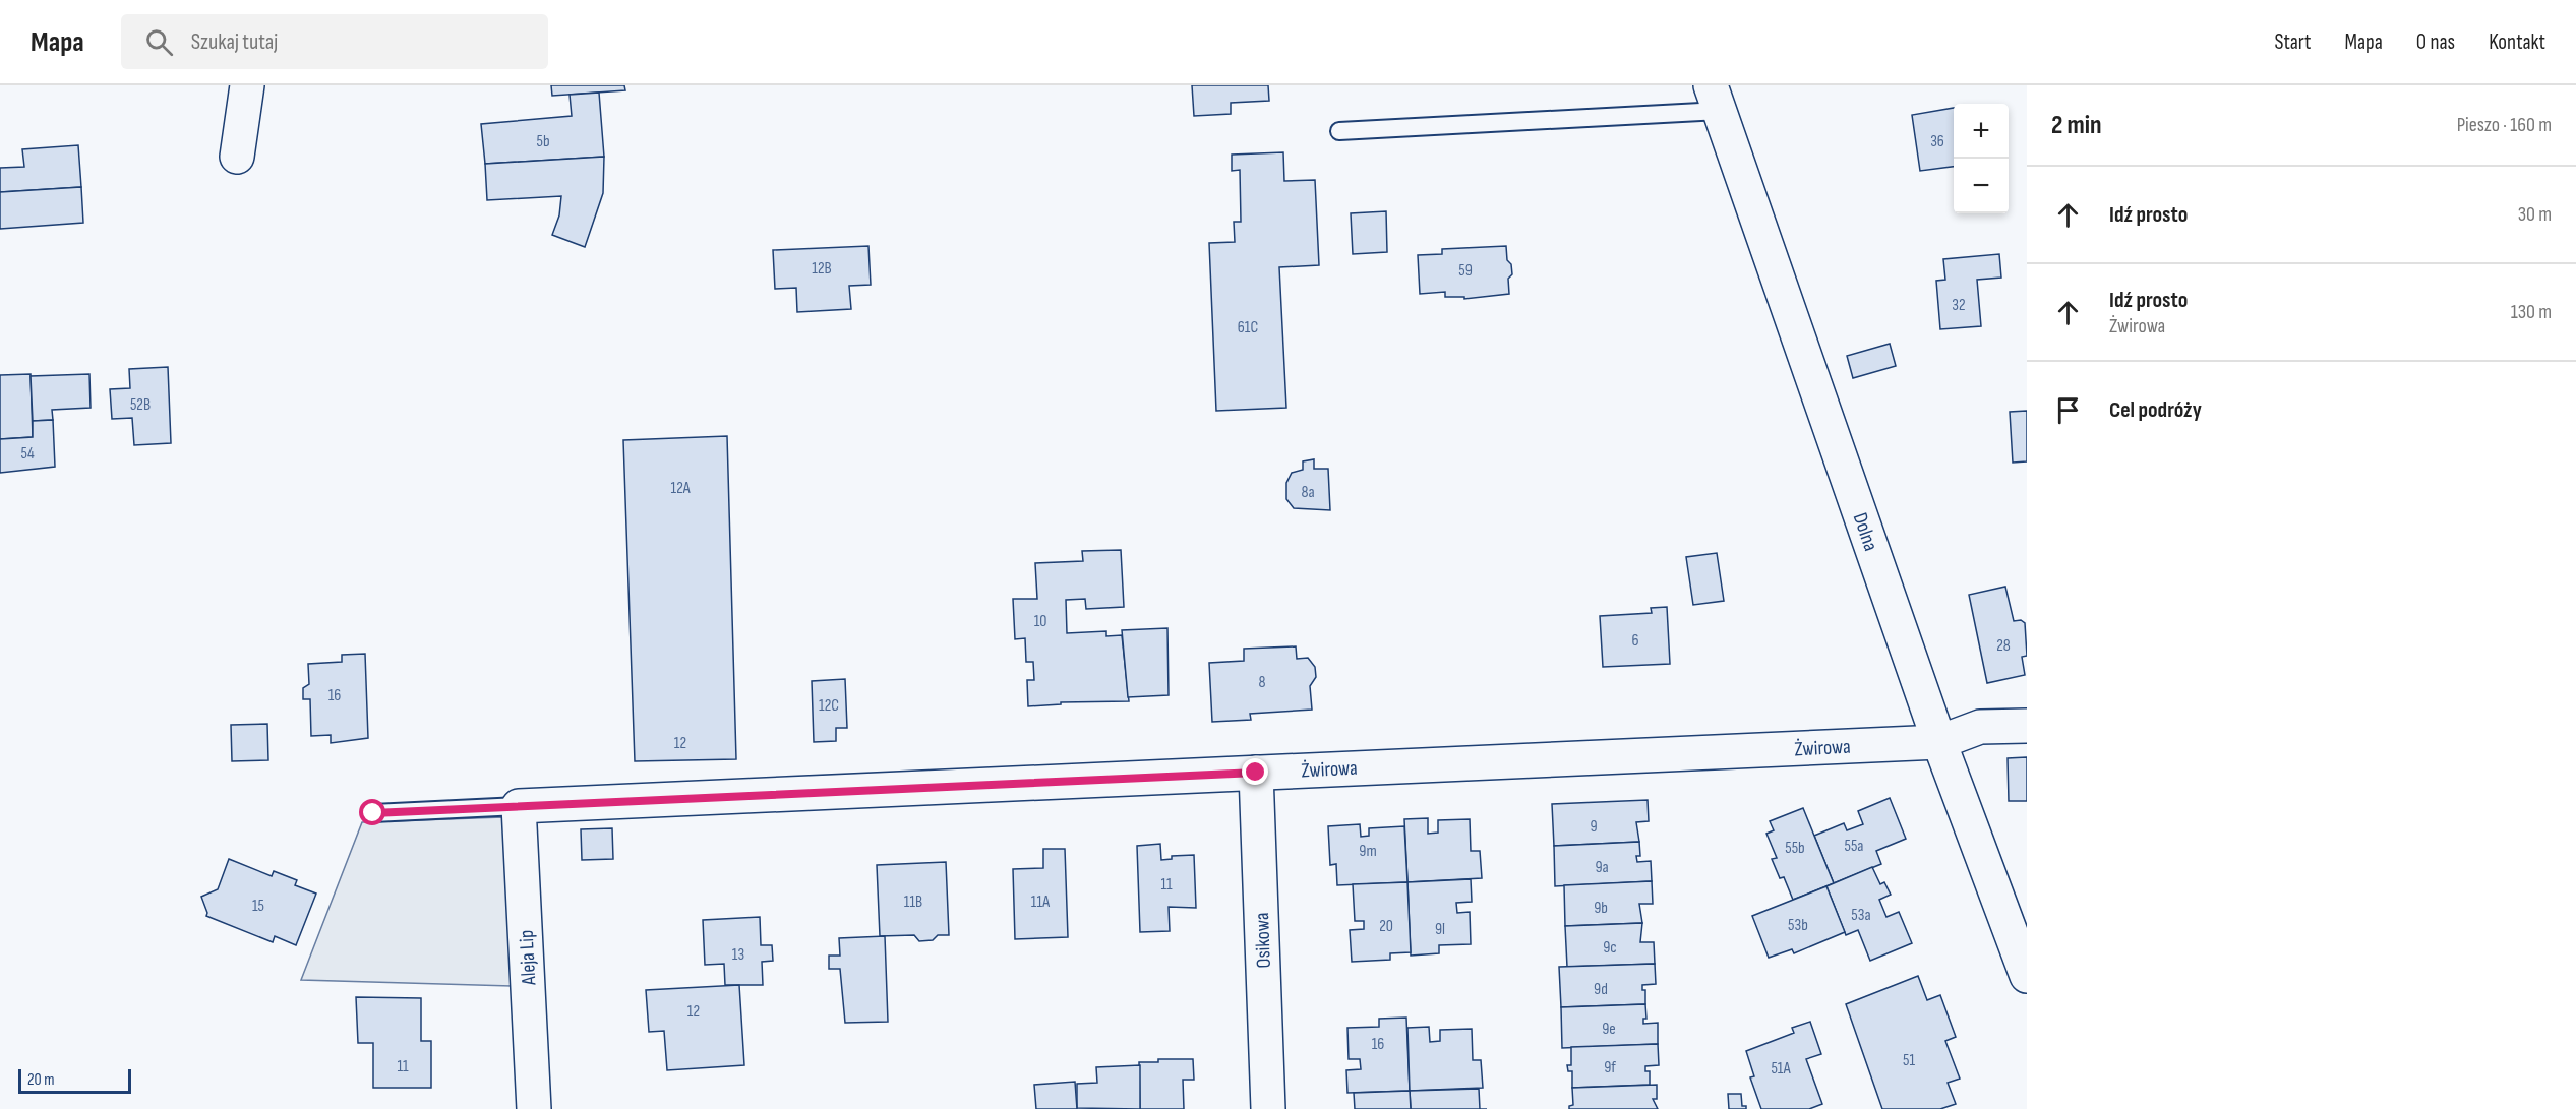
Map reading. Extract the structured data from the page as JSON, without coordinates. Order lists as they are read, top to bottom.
{
  "streets": {
    "street": [
      "Dolna",
      "Żwirowa",
      "Osikowa",
      "Aleja Lip"
    ]
  },
  "crossings": [
    ["Dolna", "Żwirowa"],
    ["Żwirowa", "Osikowa"],
    ["Żwirowa", "Aleja Lip"]
  ],
  "house_numbers": [
    "5b",
    "36",
    "12B",
    "59",
    "32",
    "61C",
    "52B",
    "54",
    "12A",
    "8a",
    "10",
    "6",
    "28",
    "8",
    "16",
    "12C",
    "12",
    "9",
    "55a",
    "55b",
    "9m",
    "9a",
    "11",
    "11B",
    "11A",
    "15",
    "9b",
    "53a",
    "53b",
    "20",
    "9l",
    "9c",
    "13",
    "9d",
    "12",
    "9e",
    "16",
    "51",
    "11",
    "9f",
    "51A"
  ],
  "scale_bar": "20 m",
  "page": {
    "header": "Mapa",
    "search": "Szukaj tutaj",
    "nav": [
      "Start",
      "Mapa",
      "O nas",
      "Kontakt"
    ],
    "heading": ["2 min", "Pieszo · 160 m"],
    "map_buttons": ["+", "−"],
    "list": [
      ["Idź prosto", "30 m"],
      ["Idź prosto", "Żwirowa", "130 m"],
      "Cel podróży"
    ],
    "scale": "20 m"
  }
}
